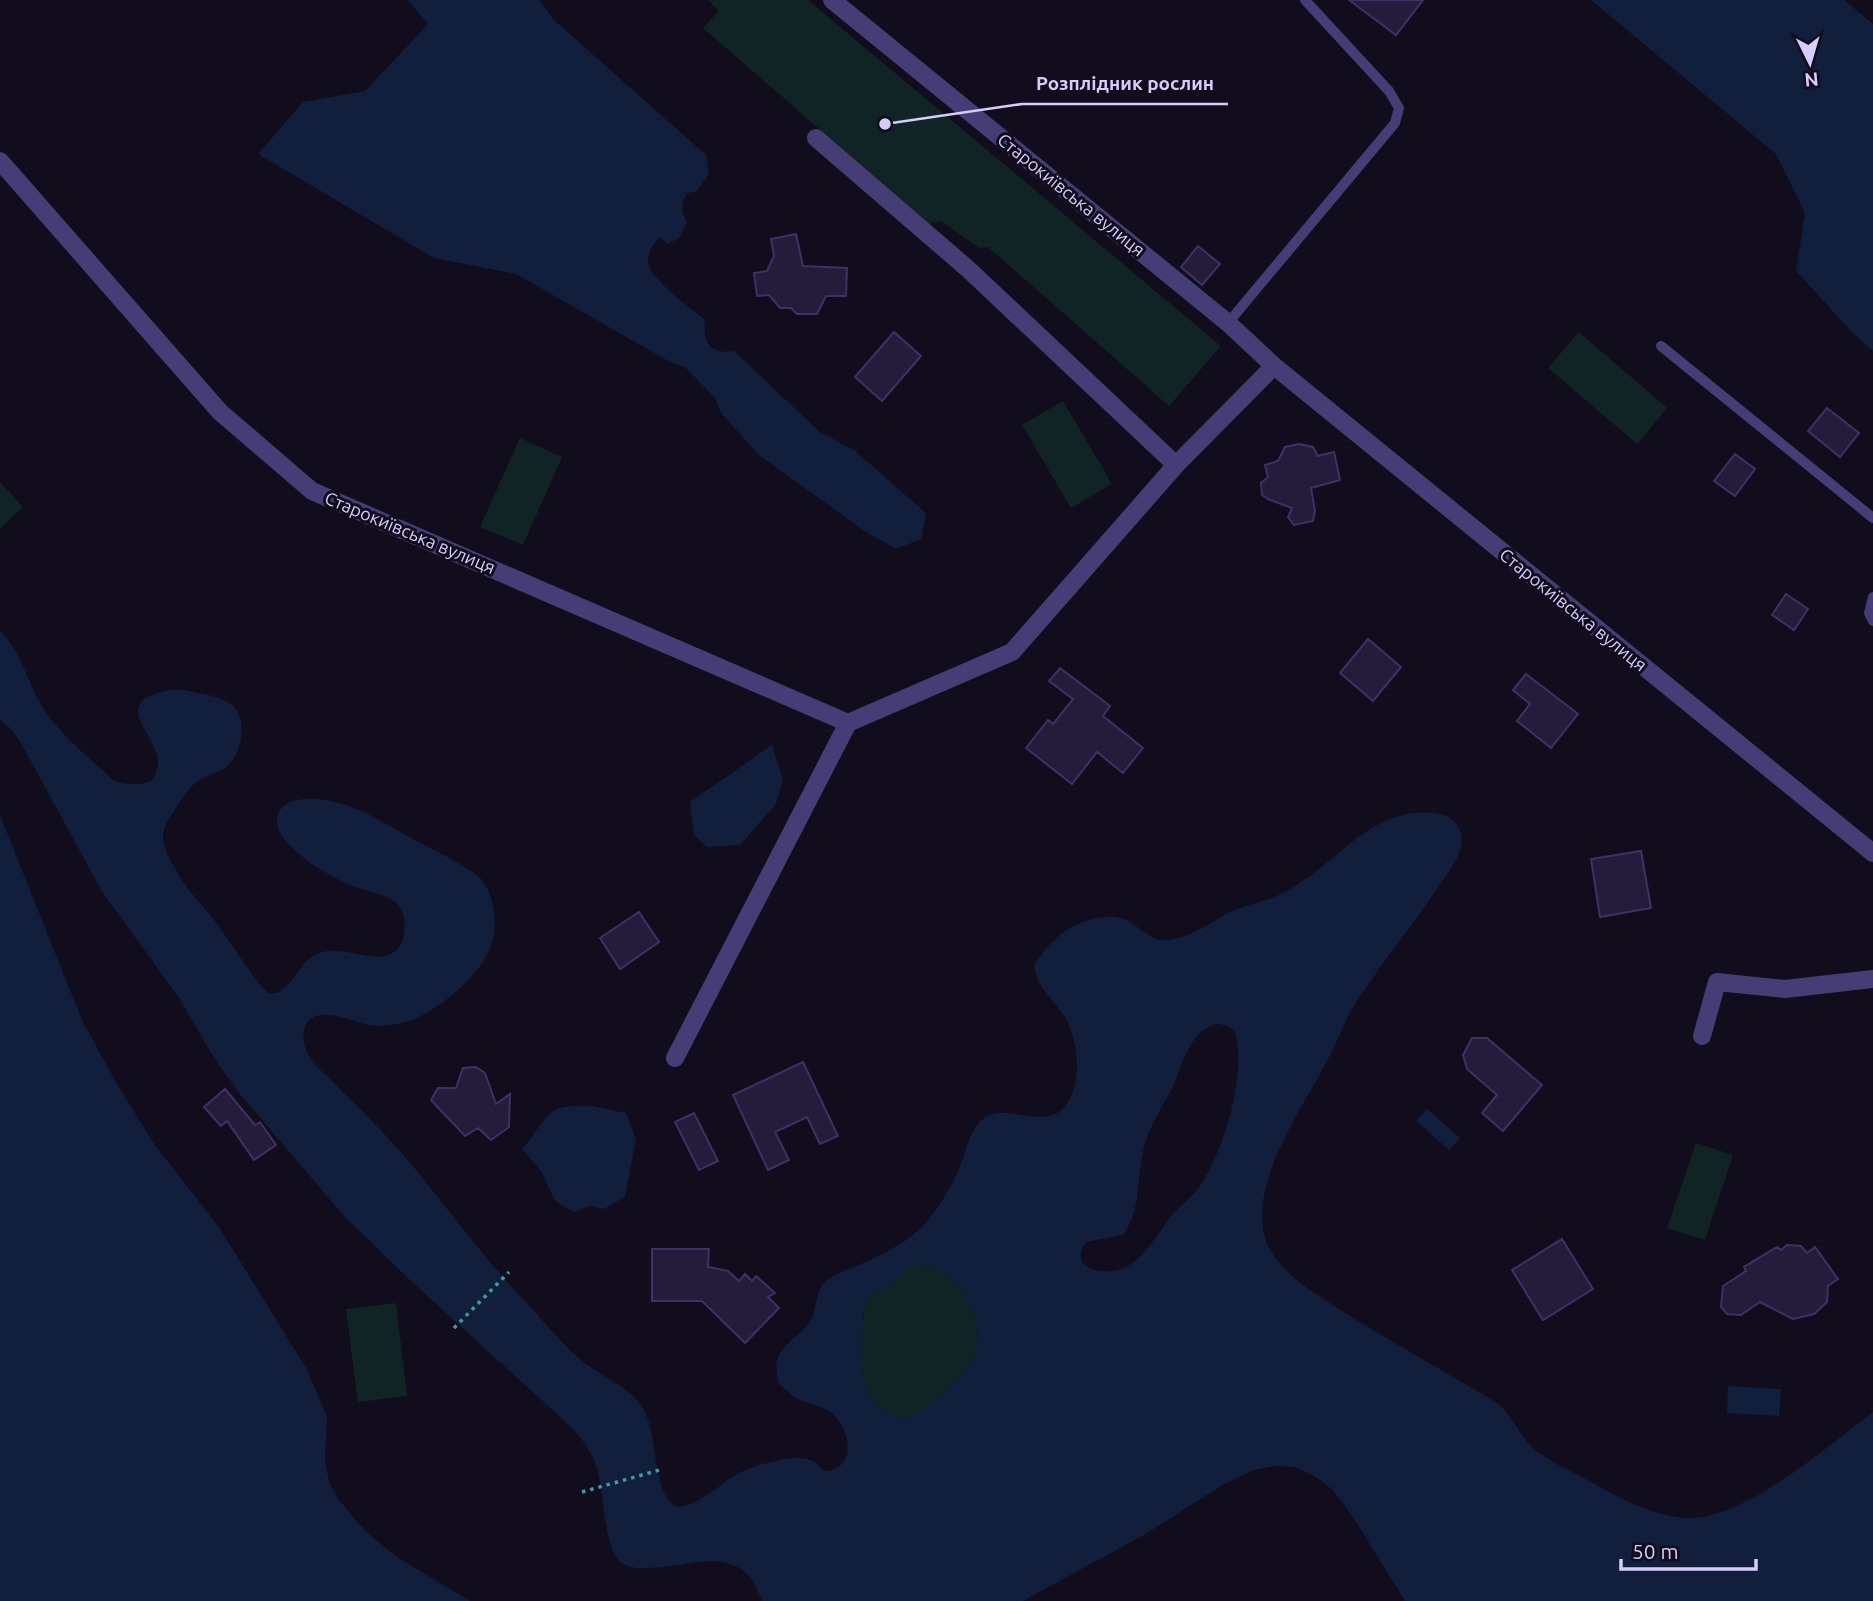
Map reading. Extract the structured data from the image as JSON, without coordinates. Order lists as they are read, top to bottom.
{
  "streets": {
    "street": ["Старокиївська вулиця"]
  },
  "places": ["Розплідник рослин"],
  "scale_bar": "50 m",
  "north": "bottom"
}
